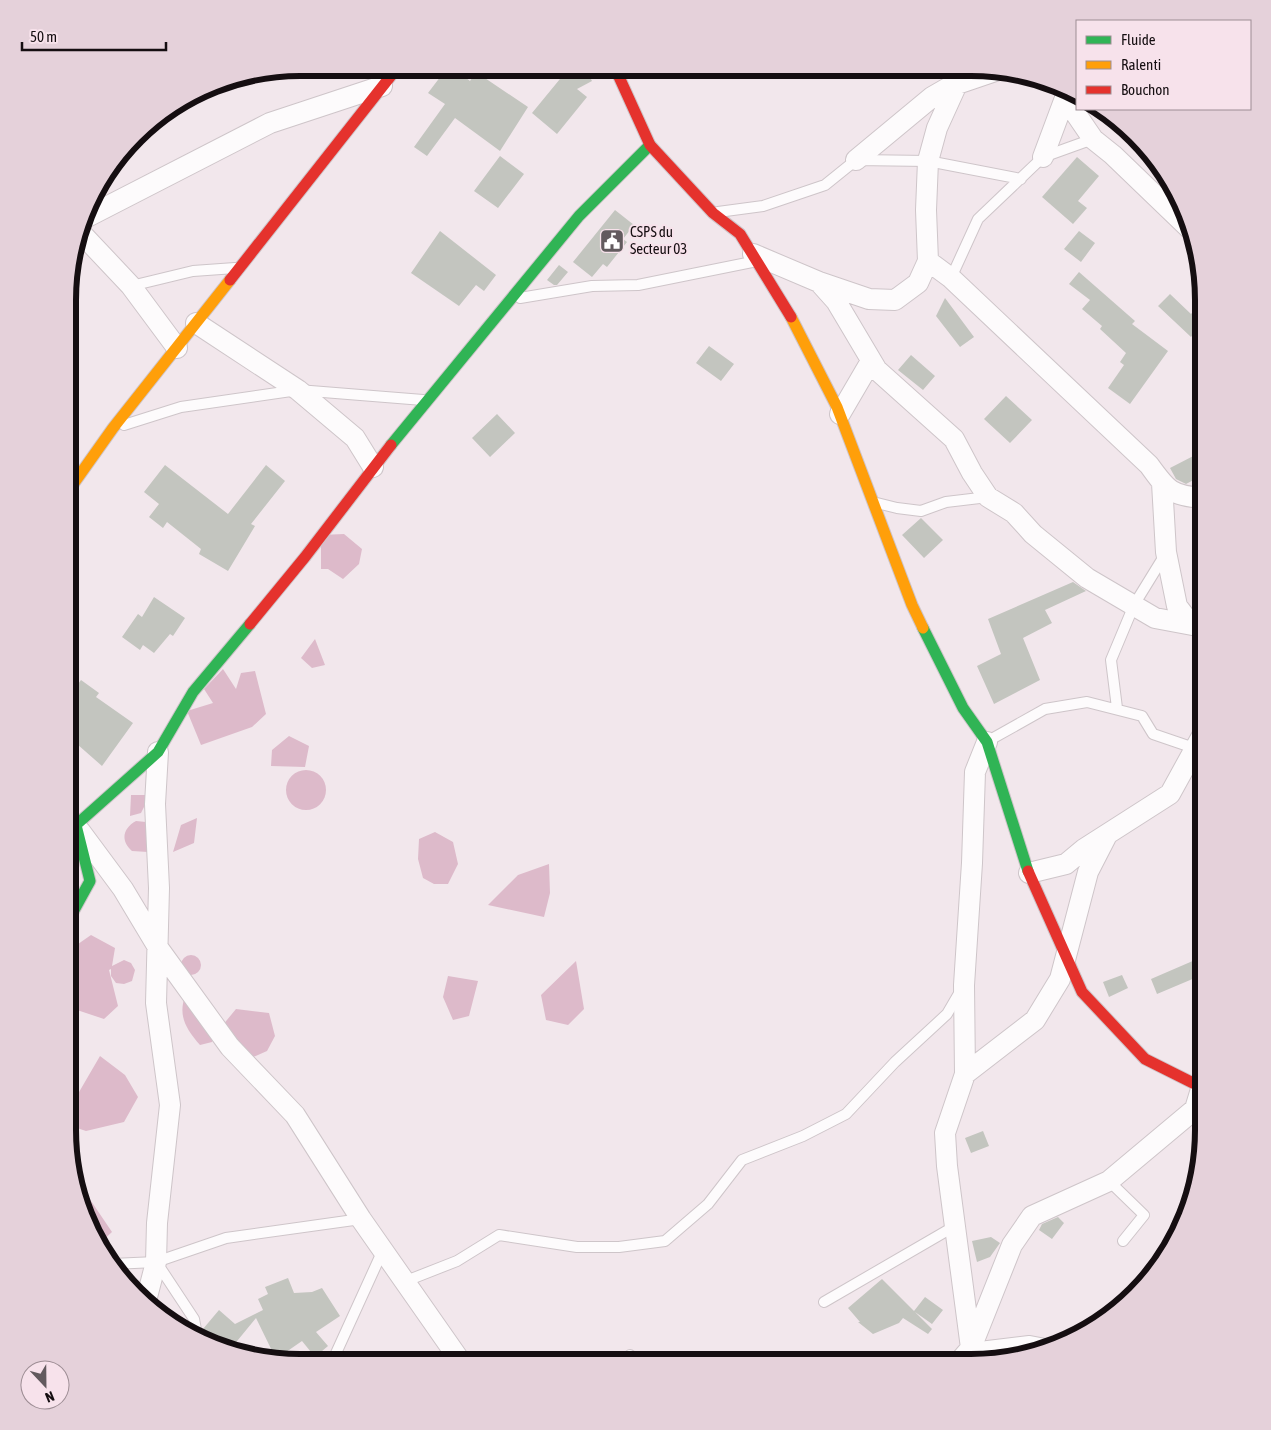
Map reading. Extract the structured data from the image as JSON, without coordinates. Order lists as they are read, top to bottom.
{
  "places": {
    "public building": ["CSPS du Secteur 03"]
  },
  "legend": ["Fluide", "Ralenti", "Bouchon"],
  "scale_bar": "50 m",
  "north": "bottom"
}
